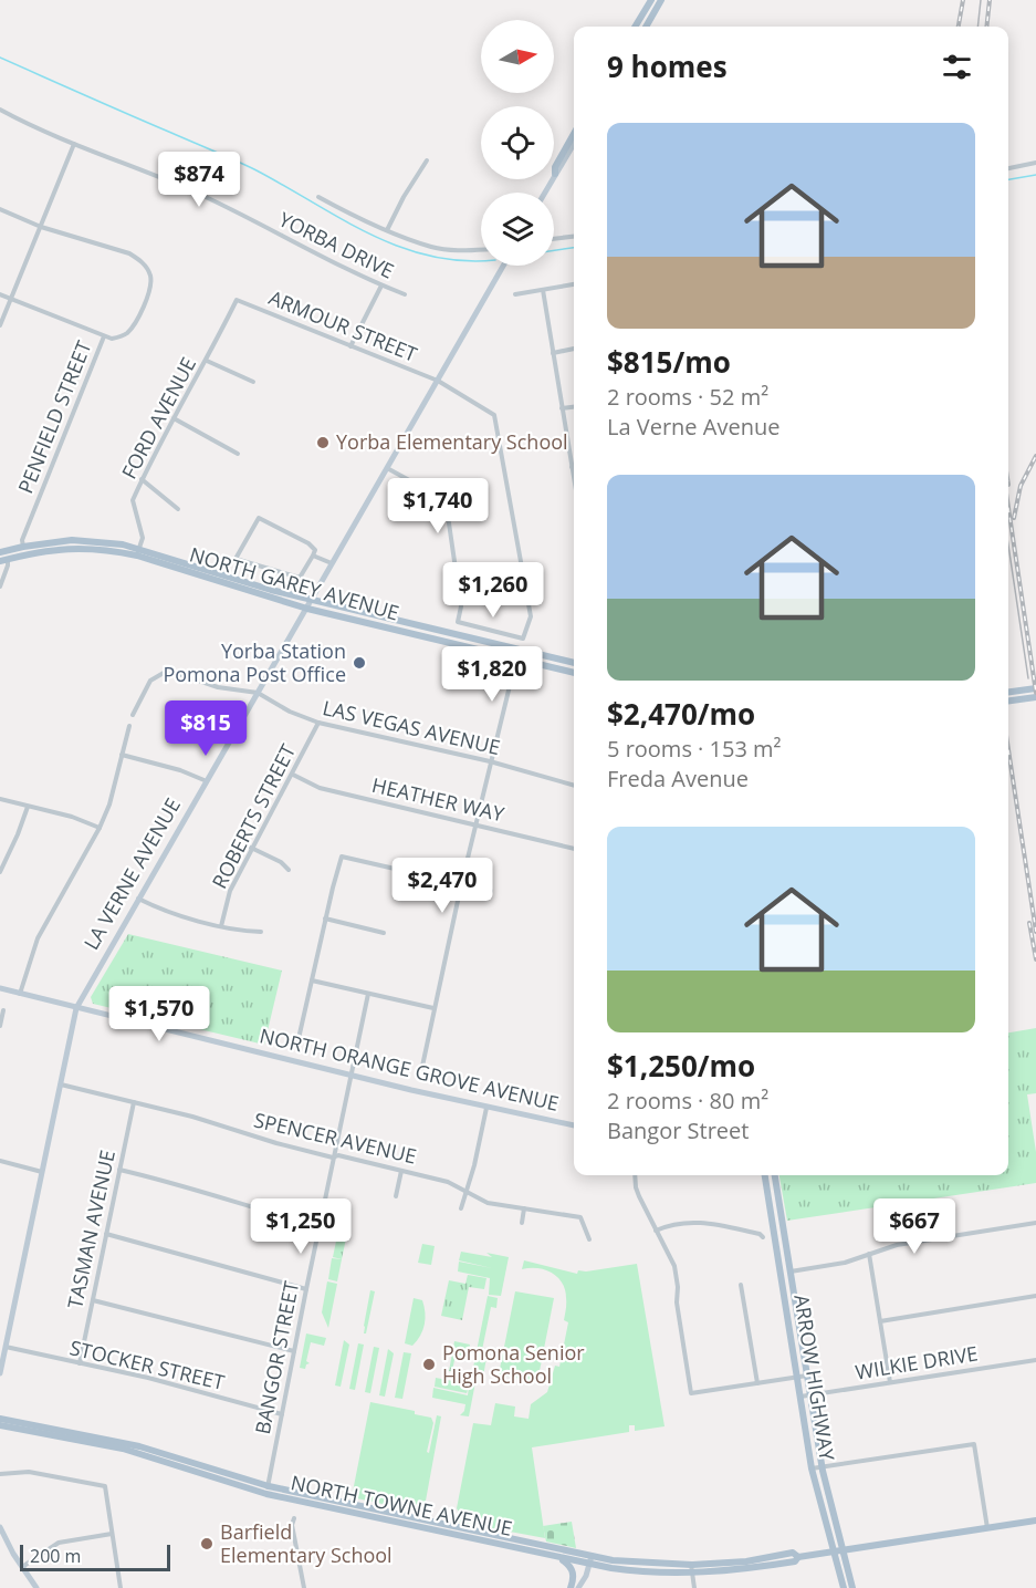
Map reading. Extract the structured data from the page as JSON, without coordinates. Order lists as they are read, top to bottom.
{
  "streets": {
    "main road": [
      "NORTH GAREY AVENUE",
      "LA VERNE AVENUE",
      "NORTH ORANGE GROVE AVENUE",
      "ARROW HIGHWAY",
      "NORTH TOWNE AVENUE"
    ],
    "street": [
      "YORBA DRIVE",
      "ARMOUR STREET",
      "PENFIELD STREET",
      "FORD AVENUE",
      "LAS VEGAS AVENUE",
      "HEATHER WAY",
      "ROBERTS STREET",
      "SPENCER AVENUE",
      "TASMAN AVENUE",
      "BANGOR STREET",
      "WILKIE DRIVE",
      "STOCKER STREET"
    ]
  },
  "crossings": [
    ["ARMOUR STREET", "FORD AVENUE"],
    ["ARMOUR STREET", "LA VERNE AVENUE"],
    ["PENFIELD STREET", "NORTH GAREY AVENUE"],
    ["FORD AVENUE", "NORTH GAREY AVENUE"],
    ["NORTH GAREY AVENUE", "LA VERNE AVENUE"],
    ["LAS VEGAS AVENUE", "ROBERTS STREET"],
    ["LAS VEGAS AVENUE", "LA VERNE AVENUE"],
    ["HEATHER WAY", "ROBERTS STREET"],
    ["LA VERNE AVENUE", "NORTH ORANGE GROVE AVENUE"],
    ["LA VERNE AVENUE", "SPENCER AVENUE"],
    ["LA VERNE AVENUE", "STOCKER STREET"],
    ["NORTH ORANGE GROVE AVENUE", "BANGOR STREET"],
    ["SPENCER AVENUE", "TASMAN AVENUE"],
    ["SPENCER AVENUE", "BANGOR STREET"],
    ["TASMAN AVENUE", "STOCKER STREET"],
    ["BANGOR STREET", "STOCKER STREET"],
    ["BANGOR STREET", "NORTH TOWNE AVENUE"],
    ["WILKIE DRIVE", "ARROW HIGHWAY"],
    ["ARROW HIGHWAY", "NORTH TOWNE AVENUE"]
  ],
  "places": [
    "Yorba Elementary School",
    "Yorba Station Pomona Post Office",
    "Pomona Senior High School",
    "Barfield Elementary School"
  ],
  "scale_bar": "200 m",
  "north": "right",
  "page": {
    "heading": "9 homes",
    "list": [
      {
        "name": "$815/mo",
        "note": "2 rooms · 52 m² · La Verne Avenue"
      },
      {
        "name": "$2,470/mo",
        "note": "5 rooms · 153 m² · Freda Avenue"
      },
      {
        "name": "$1,250/mo",
        "note": "2 rooms · 80 m² · Bangor Street"
      }
    ],
    "price": [
      "$874",
      "$1,740",
      "$1,260",
      "$1,820",
      "$815",
      "$2,470",
      "$1,570",
      "$1,250",
      "$667"
    ],
    "scale": "200 m"
  }
}
